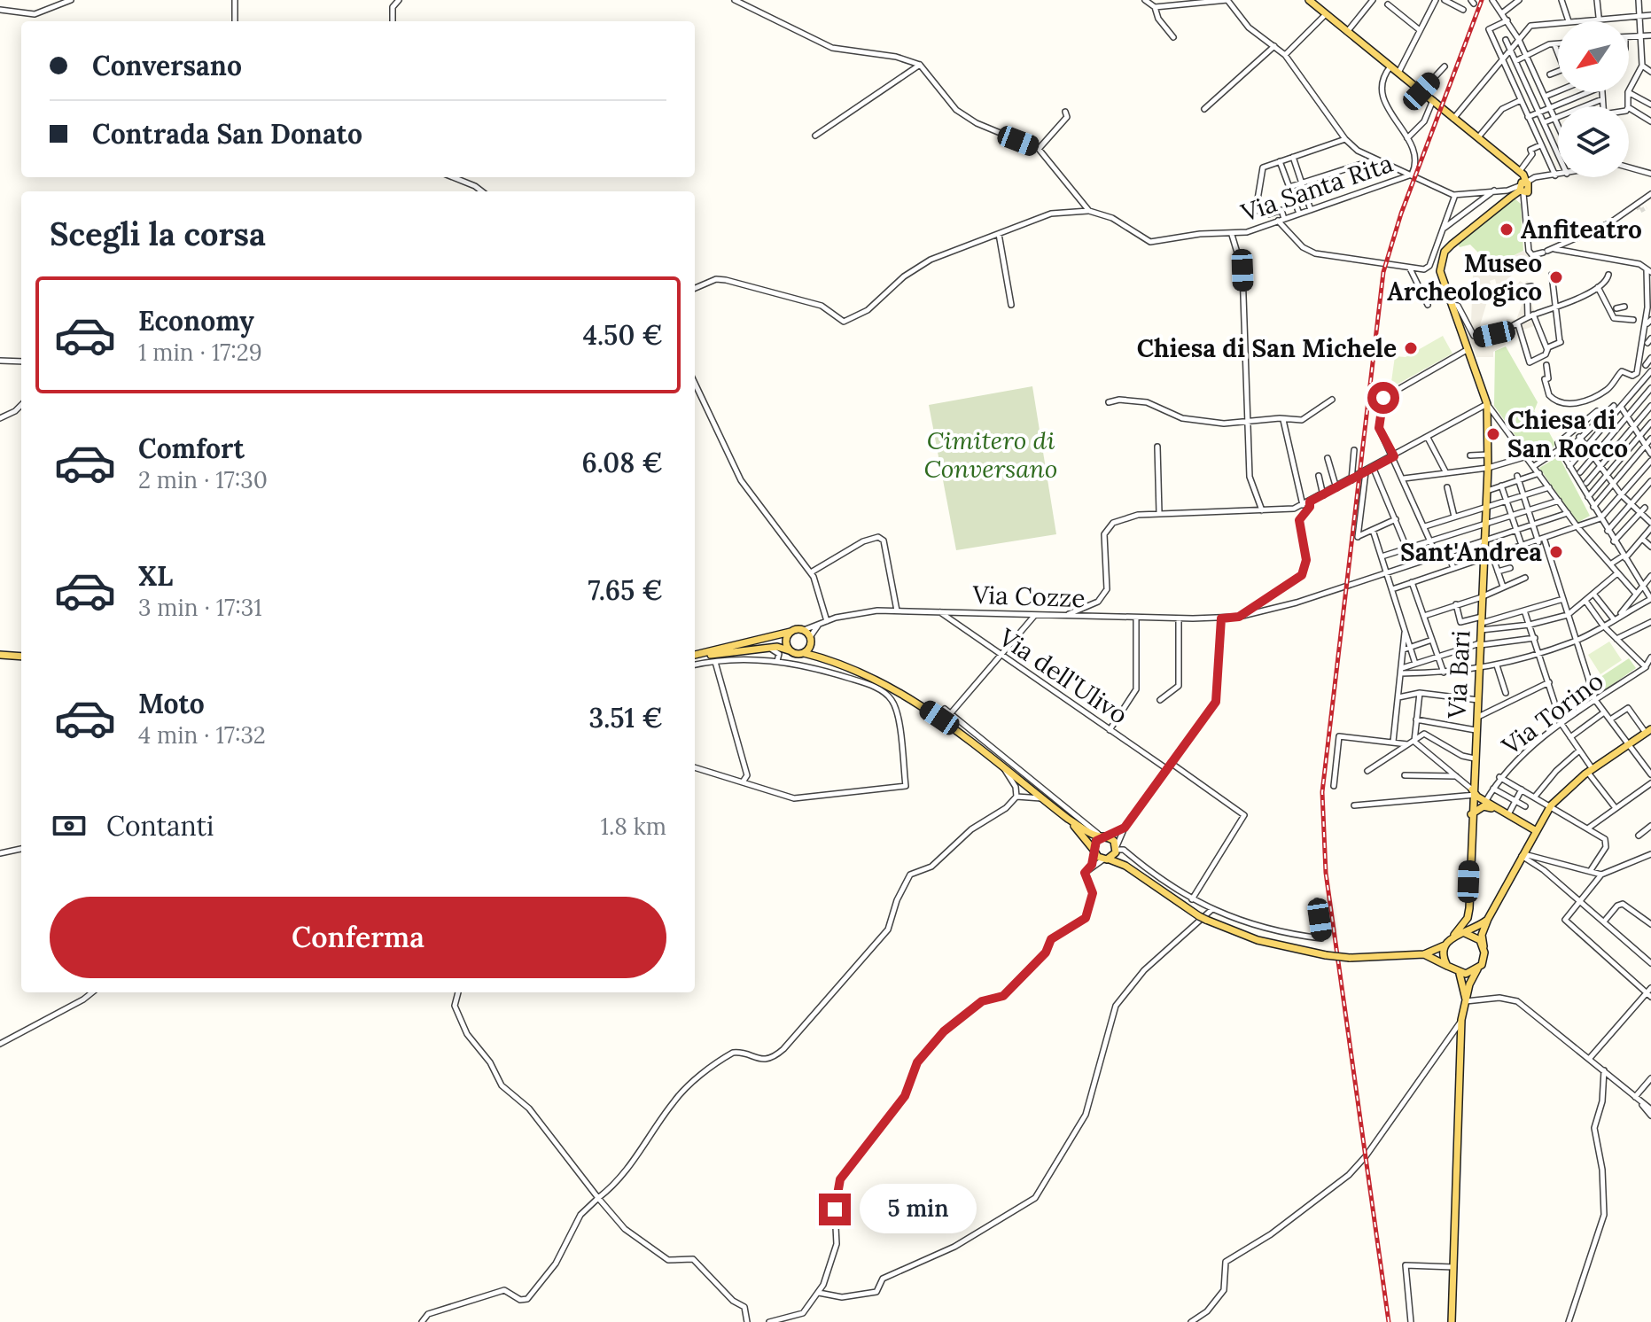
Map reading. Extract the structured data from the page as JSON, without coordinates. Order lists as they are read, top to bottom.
{
  "streets": {
    "main road": ["Via Bari"],
    "street": [
      "Via Santa Rita",
      "Via Cozze",
      "Via dell'Ulivo",
      "Via Torino"
    ]
  },
  "crossings": [
    ["Via Cozze", "Via Bari"],
    ["Via Cozze", "Via dell'Ulivo"],
    ["Via Bari", "Via Torino"]
  ],
  "parks": ["Cimitero di Conversano"],
  "places": [
    "Anfiteatro",
    "Museo Archeologico",
    "Chiesa di San Michele",
    "Chiesa di San Rocco",
    "Sant'Andrea"
  ],
  "north": "bottom left",
  "page": {
    "banner": ["Conversano", "Contrada San Donato"],
    "heading": "Scegli la corsa",
    "list": [
      {
        "name": "Economy",
        "note": "1 min · 17:29",
        "value": "4.50 €"
      },
      {
        "name": "Comfort",
        "note": "2 min · 17:30",
        "value": "6.08 €"
      },
      {
        "name": "XL",
        "note": "3 min · 17:31",
        "value": "7.65 €"
      },
      {
        "name": "Moto",
        "note": "4 min · 17:32",
        "value": "3.51 €"
      }
    ],
    "pay": ["Contanti", "1.8 km"],
    "buttons": "Conferma",
    "bubble": "5 min"
  }
}
